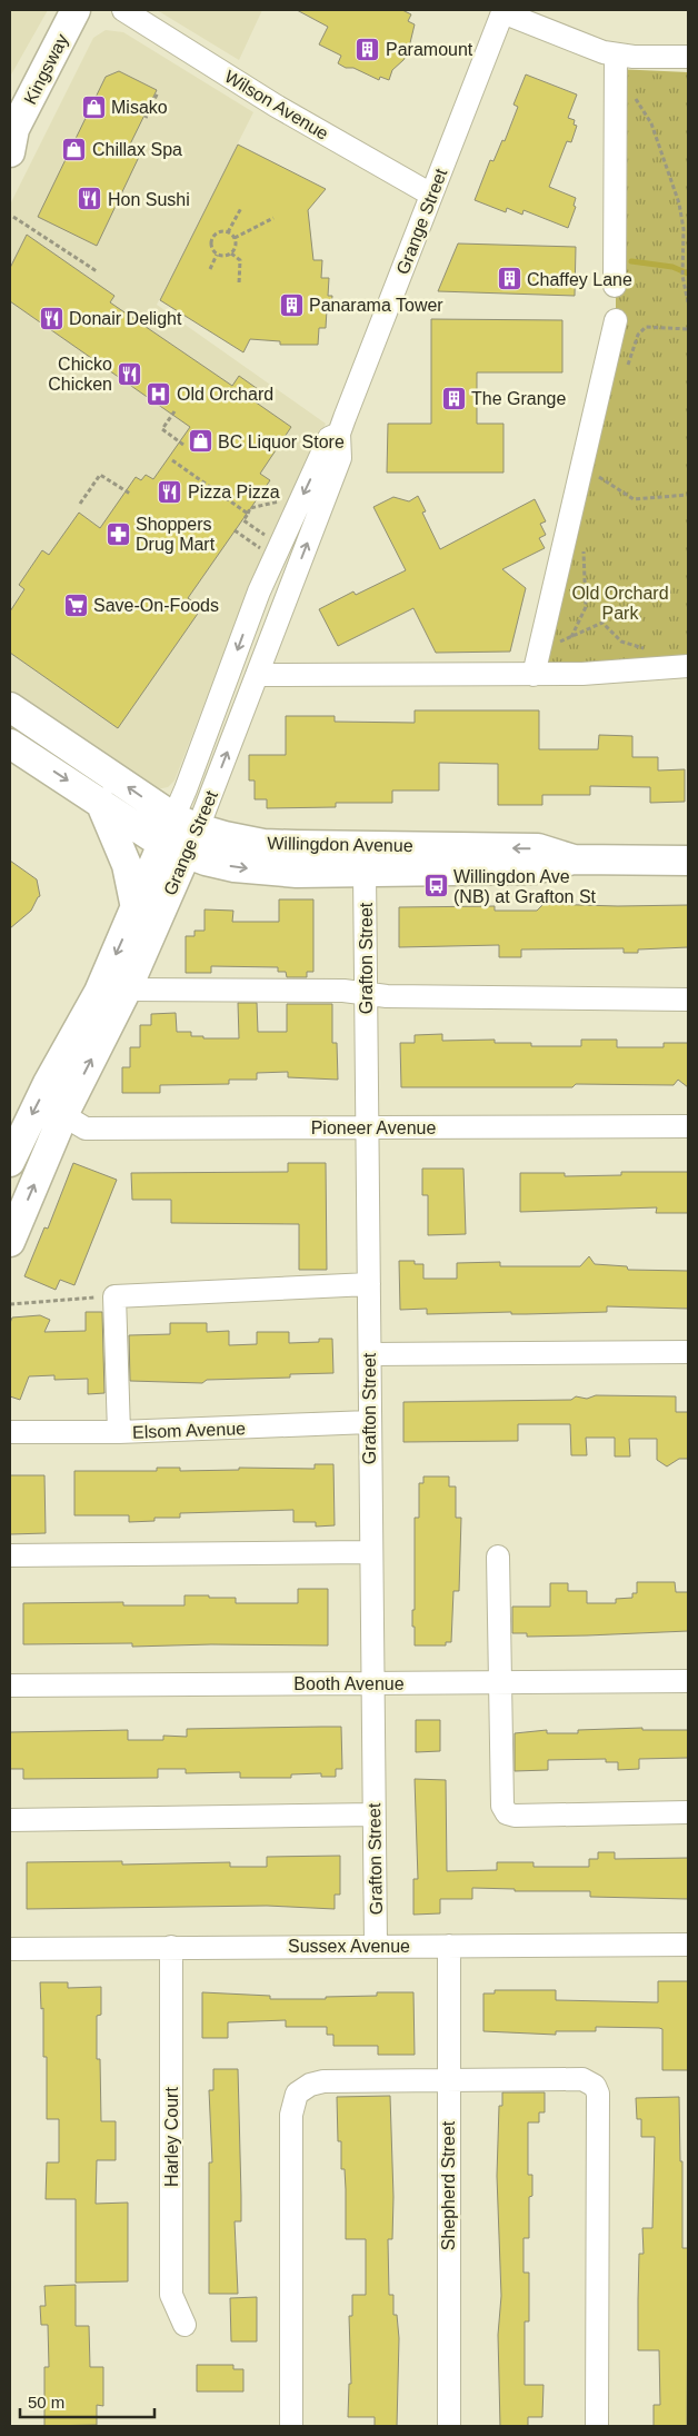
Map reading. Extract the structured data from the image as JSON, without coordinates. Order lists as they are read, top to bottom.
{
  "streets": {
    "main road": ["Kingsway", "Grange Street", "Willingdon Avenue"],
    "street": [
      "Wilson Avenue",
      "Grafton Street",
      "Pioneer Avenue",
      "Elsom Avenue",
      "Booth Avenue",
      "Sussex Avenue",
      "Harley Court",
      "Shepherd Street"
    ]
  },
  "crossings": [
    ["Wilson Avenue", "Grange Street"],
    ["Grange Street", "Willingdon Avenue"],
    ["Grange Street", "Pioneer Avenue"],
    ["Willingdon Avenue", "Grafton Street"],
    ["Grafton Street", "Pioneer Avenue"],
    ["Grafton Street", "Elsom Avenue"],
    ["Grafton Street", "Booth Avenue"],
    ["Grafton Street", "Sussex Avenue"],
    ["Sussex Avenue", "Harley Court"],
    ["Sussex Avenue", "Shepherd Street"]
  ],
  "parks": ["Old Orchard Park"],
  "places": {
    "building": [
      "Paramount",
      "Chaffey Lane",
      "Panarama Tower",
      "The Grange"
    ],
    "shop": ["Misako", "Chillax Spa", "BC Liquor Store"],
    "restaurant": [
      "Hon Sushi",
      "Donair Delight",
      "Chicko Chicken",
      "Pizza Pizza"
    ],
    "hospital": ["Old Orchard"],
    "pharmacy": ["Shoppers Drug Mart"],
    "supermarket": ["Save-On-Foods"],
    "bus stop": ["Willingdon Ave (NB) at Grafton St"]
  },
  "scale_bar": "50 m"
}
